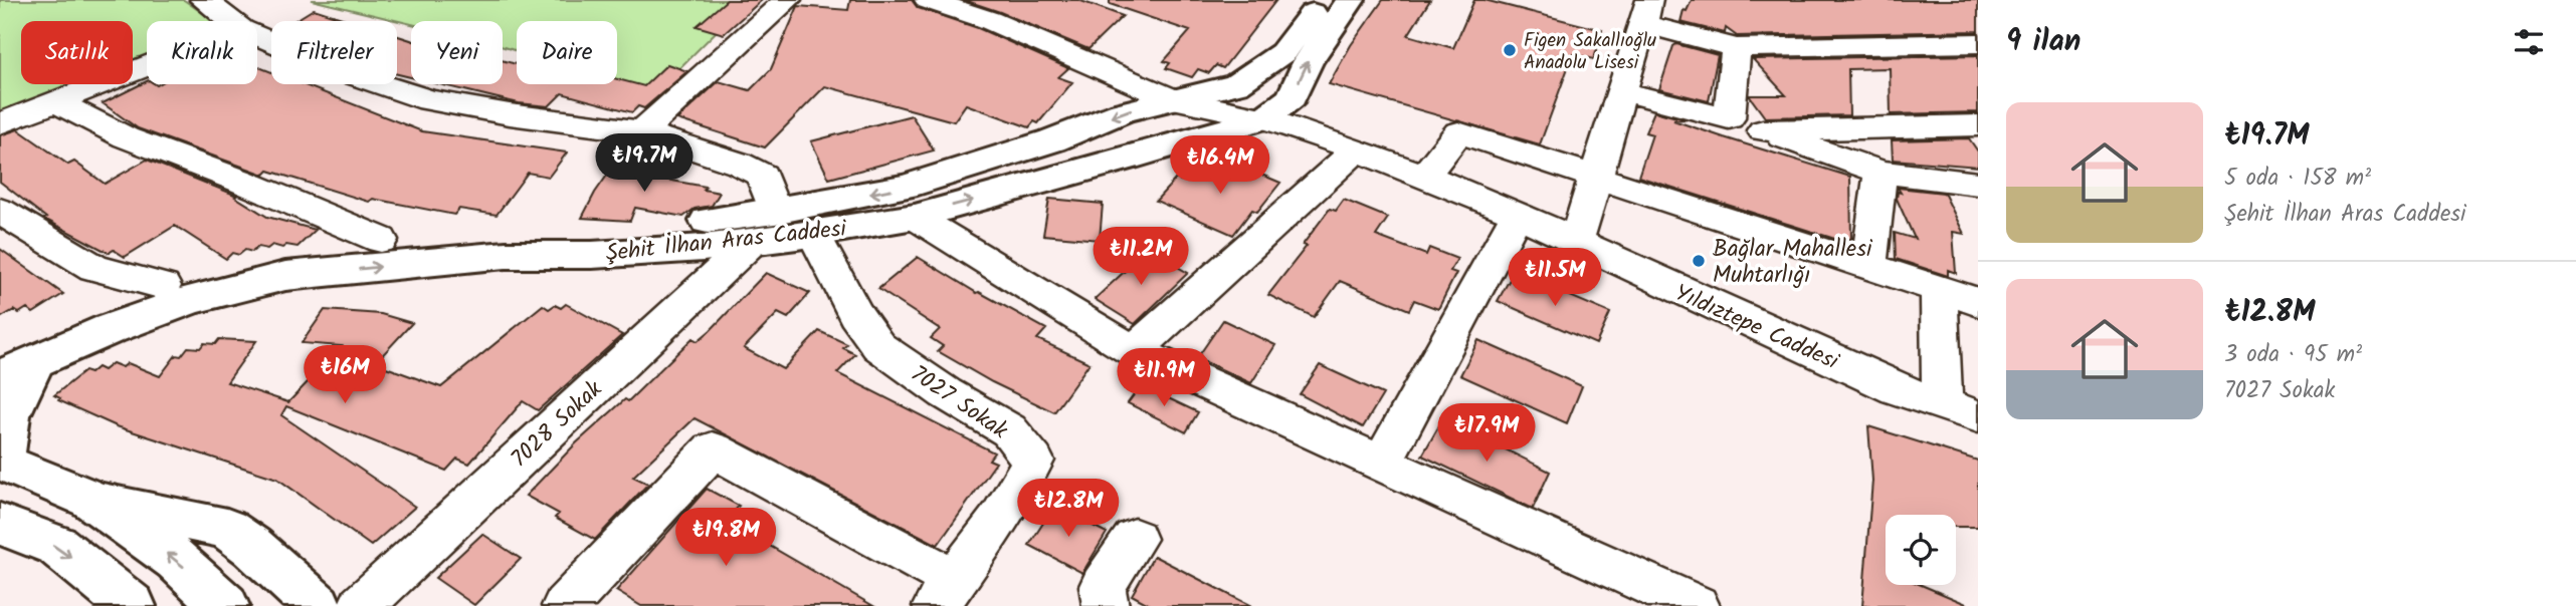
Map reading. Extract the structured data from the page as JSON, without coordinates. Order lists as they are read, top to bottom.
{
  "streets": {
    "main road": ["Şehit İlhan Aras Caddesi"],
    "street": ["Yıldıztepe Caddesi", "7027 Sokak", "7028 Sokak"]
  },
  "crossings": [
    ["Şehit İlhan Aras Caddesi", "Yıldıztepe Caddesi"],
    ["Şehit İlhan Aras Caddesi", "7027 Sokak"],
    ["Şehit İlhan Aras Caddesi", "7028 Sokak"]
  ],
  "places": ["Figen Sakallıoğlu Anadolu Lisesi", "Bağlar Mahallesi Muhtarlığı"],
  "page": {
    "heading": "9 ilan",
    "chip": [
      "Satılık",
      "Kiralık",
      "Filtreler",
      "Yeni",
      "Daire"
    ],
    "list": [
      {
        "name": "₺19.7M",
        "note": "5 oda · 158 m² · Şehit İlhan Aras Caddesi"
      },
      {
        "name": "₺12.8M",
        "note": "3 oda · 95 m² · 7027 Sokak"
      }
    ],
    "price": [
      "₺19.7M",
      "₺16.4M",
      "₺11.2M",
      "₺11.5M",
      "₺16M",
      "₺11.9M",
      "₺17.9M",
      "₺12.8M",
      "₺19.8M"
    ]
  }
}
